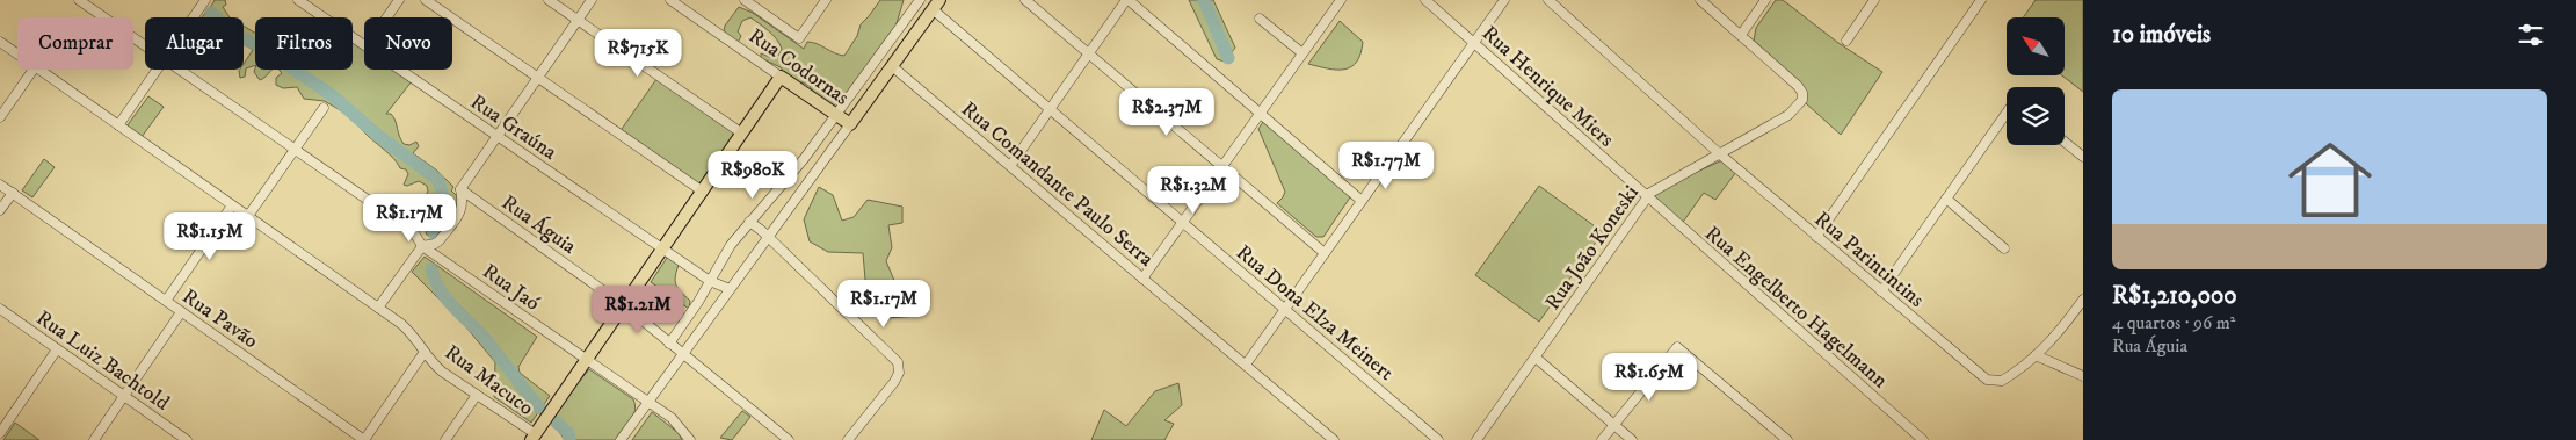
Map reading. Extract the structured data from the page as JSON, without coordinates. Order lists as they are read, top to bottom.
{
  "streets": {
    "main road": ["Rua Codornas"],
    "street": [
      "Rua Henrique Miers",
      "Rua Graúna",
      "Rua Comandante Paulo Serra",
      "Rua Águia",
      "Rua João Koneski",
      "Rua Parintintins",
      "Rua Jaó",
      "Rua Engelberto Hagelmann",
      "Rua Dona Elza Meinert",
      "Rua Pavão",
      "Rua Luiz Bachtold",
      "Rua Macuco"
    ]
  },
  "crossings": [
    ["Rua Henrique Miers", "Rua João Koneski"],
    ["Rua Henrique Miers", "Rua Engelberto Hagelmann"],
    ["Rua João Koneski", "Rua Parintintins"],
    ["Rua João Koneski", "Rua Engelberto Hagelmann"]
  ],
  "north": "top left",
  "page": {
    "heading": "10 imóveis",
    "chip": [
      "Comprar",
      "Alugar",
      "Filtros",
      "Novo"
    ],
    "price": [
      "R$715K",
      "R$2.37M",
      "R$1.77M",
      "R$980K",
      "R$1.32M",
      "R$1.17M",
      "R$1.15M",
      "R$1.17M",
      "R$1.21M",
      "R$1.65M"
    ],
    "list": [
      {
        "name": "R$1,210,000",
        "note": "4 quartos · 96 m² · Rua Águia"
      }
    ]
  }
}
